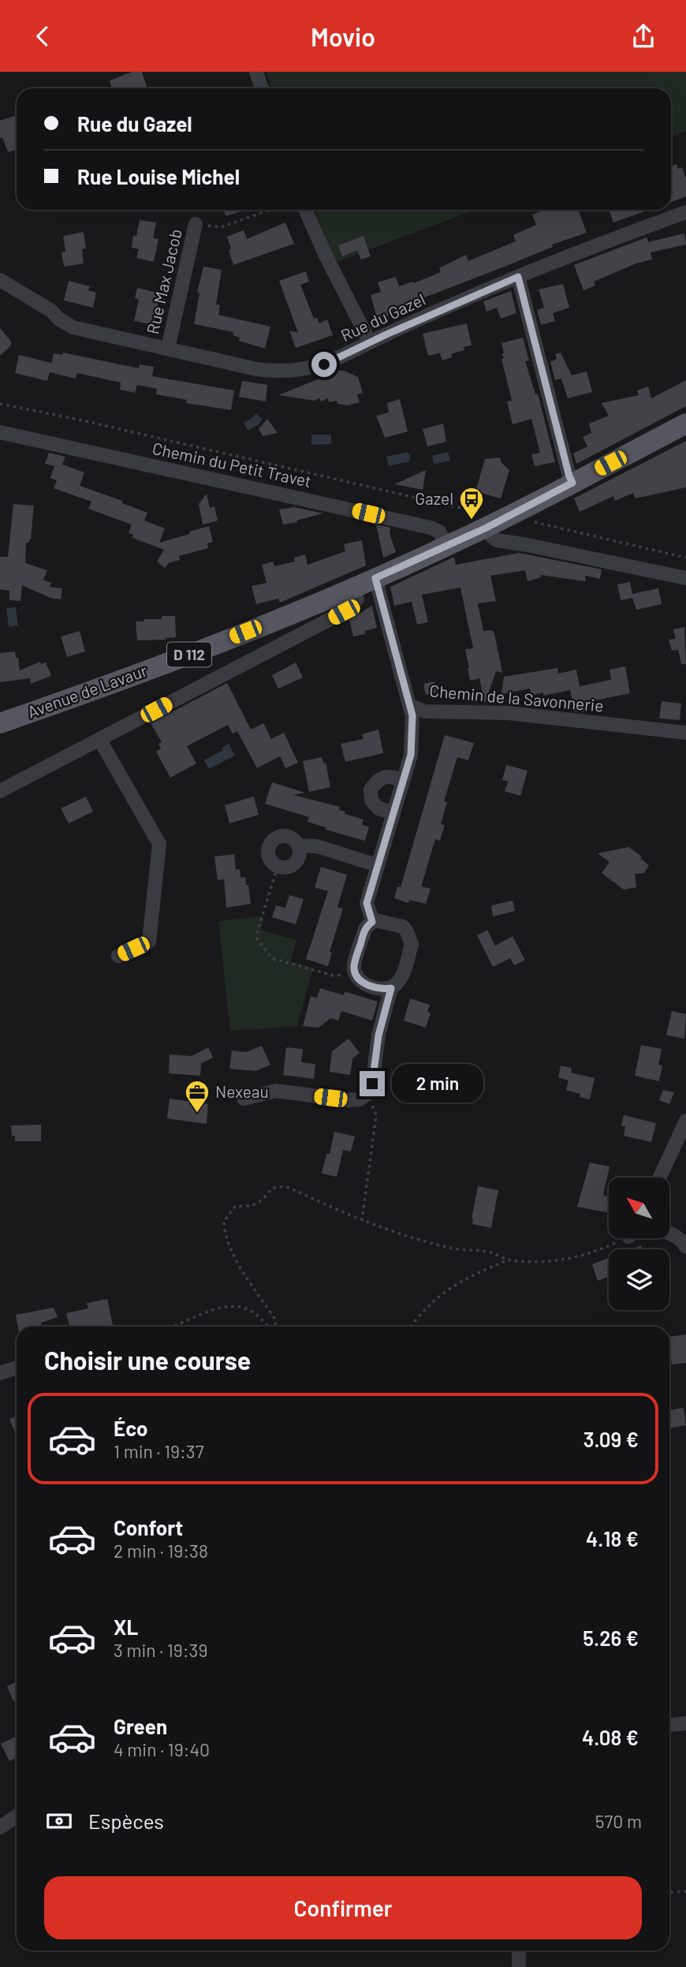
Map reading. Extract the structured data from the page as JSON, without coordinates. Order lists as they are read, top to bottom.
{
  "streets": {
    "main road": ["D 112", "Avenue de Lavaur"],
    "street": [
      "Rue Max Jacob",
      "Rue du Gazel",
      "Chemin du Petit Travet",
      "Chemin de la Savonnerie"
    ]
  },
  "crossings": [
    ["Rue Max Jacob", "Rue du Gazel"],
    ["Chemin du Petit Travet", "Avenue de Lavaur"],
    ["Avenue de Lavaur", "Chemin de la Savonnerie"]
  ],
  "places": {
    "bus stop": ["Gazel"],
    "office": ["Nexeau"]
  },
  "north": "top left",
  "page": {
    "header": "Movio",
    "banner": ["Rue du Gazel", "Rue Louise Michel"],
    "bubble": "2 min",
    "heading": "Choisir une course",
    "list": [
      {
        "name": "Éco",
        "note": "1 min · 19:37",
        "value": "3.09 €"
      },
      {
        "name": "Confort",
        "note": "2 min · 19:38",
        "value": "4.18 €"
      },
      {
        "name": "XL",
        "note": "3 min · 19:39",
        "value": "5.26 €"
      },
      {
        "name": "Green",
        "note": "4 min · 19:40",
        "value": "4.08 €"
      }
    ],
    "pay": ["Espèces", "570 m"],
    "buttons": "Confirmer"
  }
}
